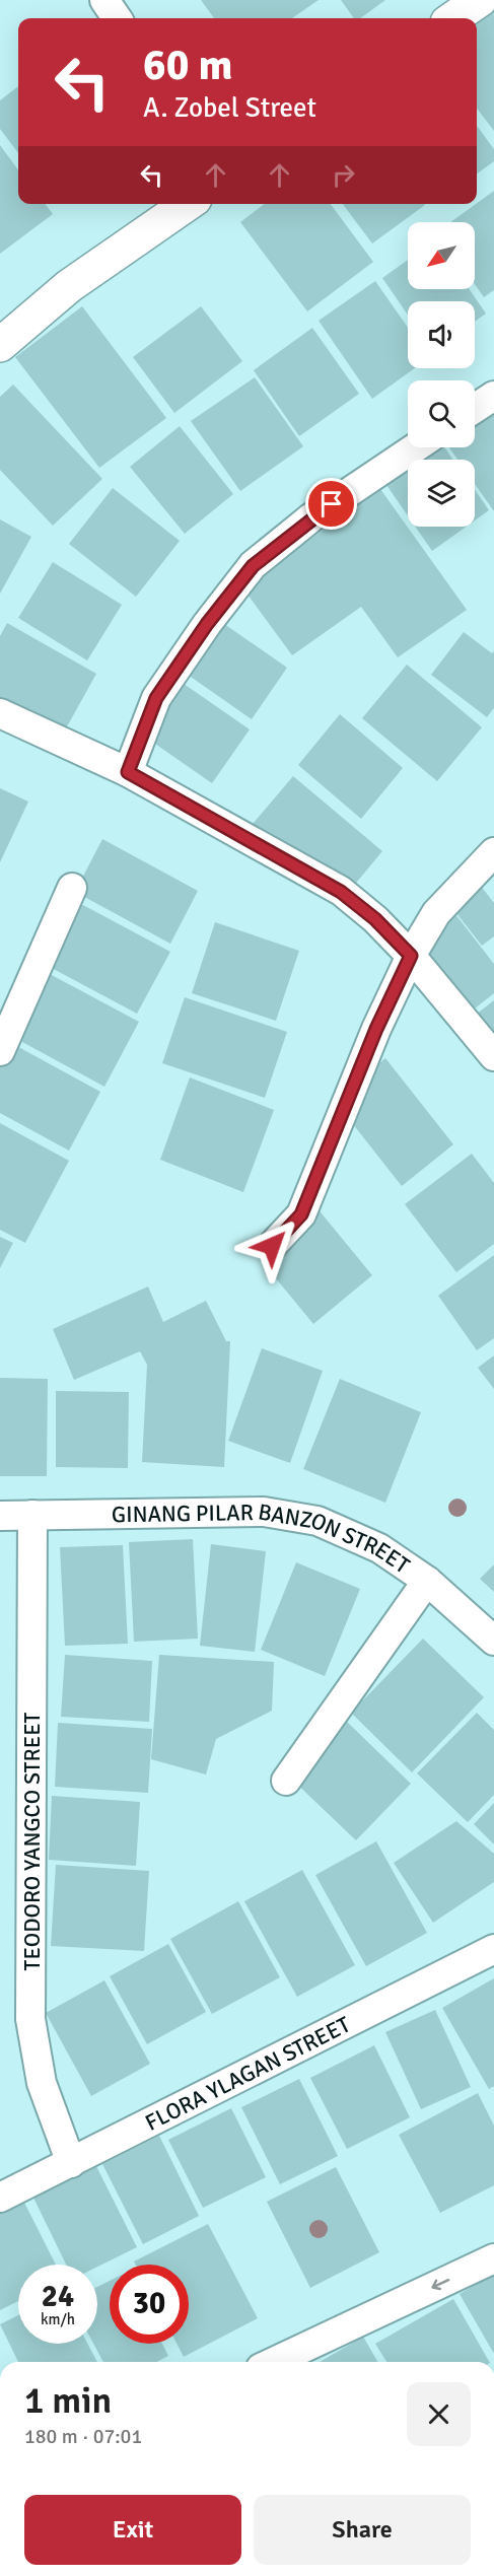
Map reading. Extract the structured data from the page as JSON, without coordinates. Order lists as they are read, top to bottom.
{
  "streets": {
    "street": ["GINANG PILAR BANZON STREET", "TEODORO YANGCO STREET", "FLORA YLAGAN STREET"]
  },
  "crossings": [
    ["GINANG PILAR BANZON STREET", "TEODORO YANGCO STREET"],
    ["TEODORO YANGCO STREET", "FLORA YLAGAN STREET"]
  ],
  "north": "bottom left",
  "page": {
    "turn": ["60 m", "A. Zobel Street"],
    "speed": "24 km/h",
    "limit": "30",
    "heading": ["1 min", "180 m · 07:01"],
    "buttons": ["Exit", "Share"]
  }
}
